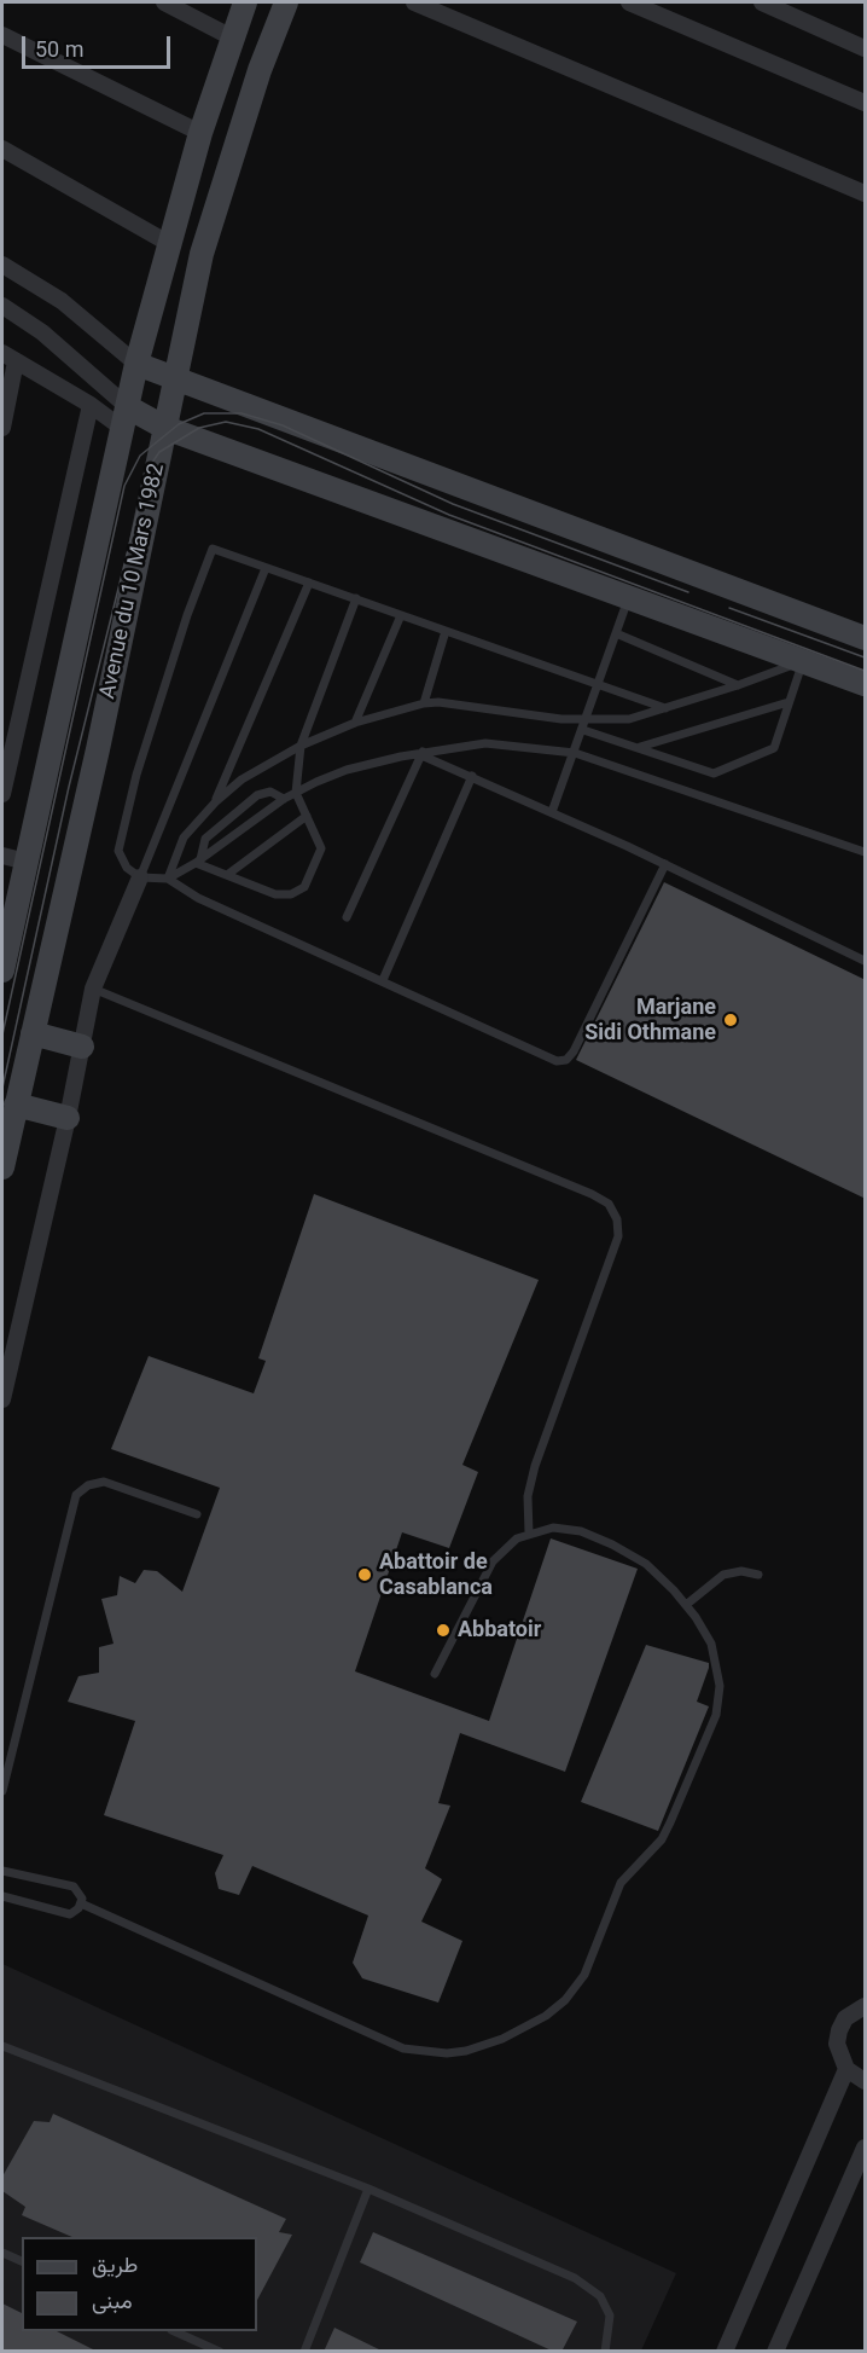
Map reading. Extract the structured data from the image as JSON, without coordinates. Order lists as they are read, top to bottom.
{
  "streets": {
    "main road": ["Avenue du 10 Mars 1982"]
  },
  "places": ["Marjane Sidi Othmane", "Abattoir de Casablanca", "Abbatoir"],
  "legend": ["طريق", "مبنى"],
  "scale_bar": "50 m"
}
